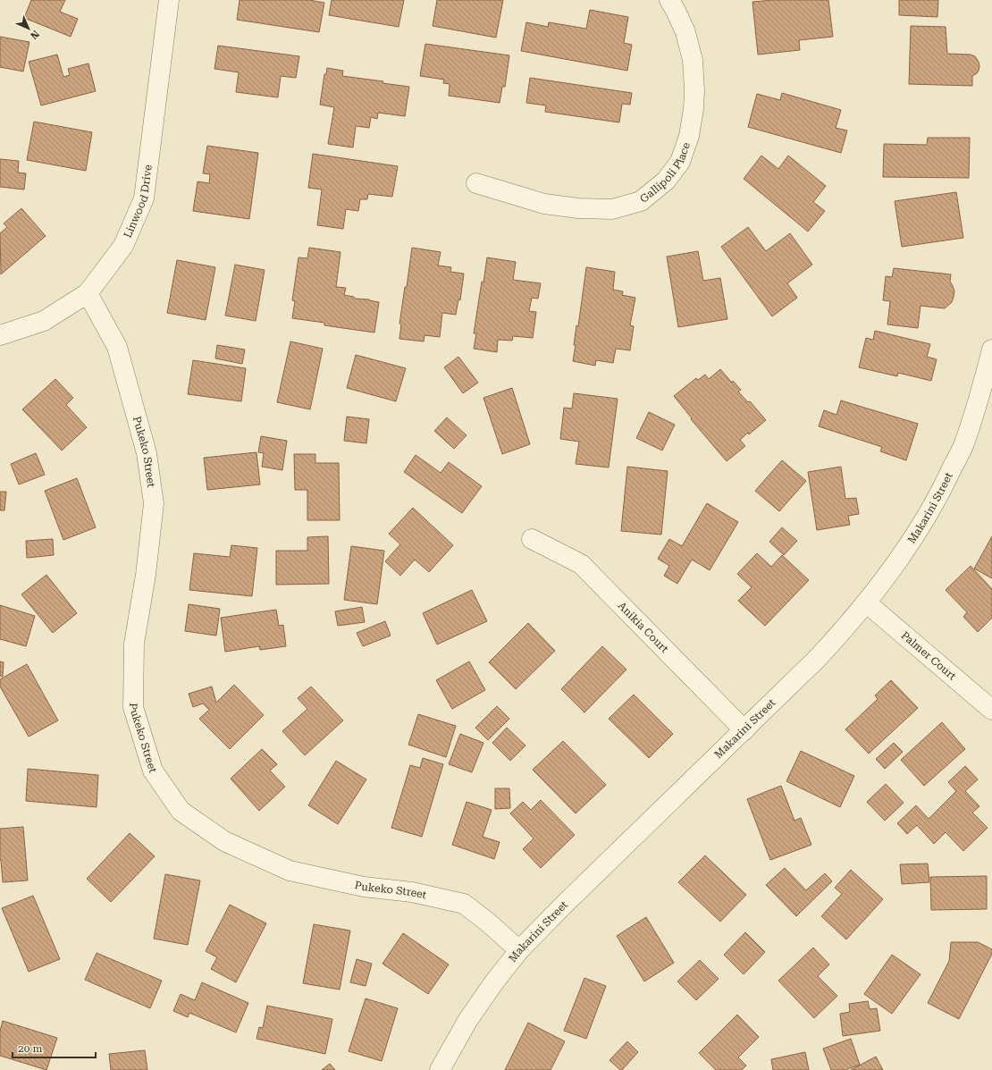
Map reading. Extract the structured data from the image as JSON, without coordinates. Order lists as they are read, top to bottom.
{
  "streets": {
    "street": [
      "Gallipoli Place",
      "Linwood Drive",
      "Pukeko Street",
      "Makarini Street",
      "Anikia Court",
      "Palmer Court"
    ]
  },
  "crossings": [
    ["Linwood Drive", "Pukeko Street"],
    ["Pukeko Street", "Makarini Street"],
    ["Makarini Street", "Anikia Court"],
    ["Makarini Street", "Palmer Court"]
  ],
  "scale_bar": "20 m",
  "north": "bottom right"
}
